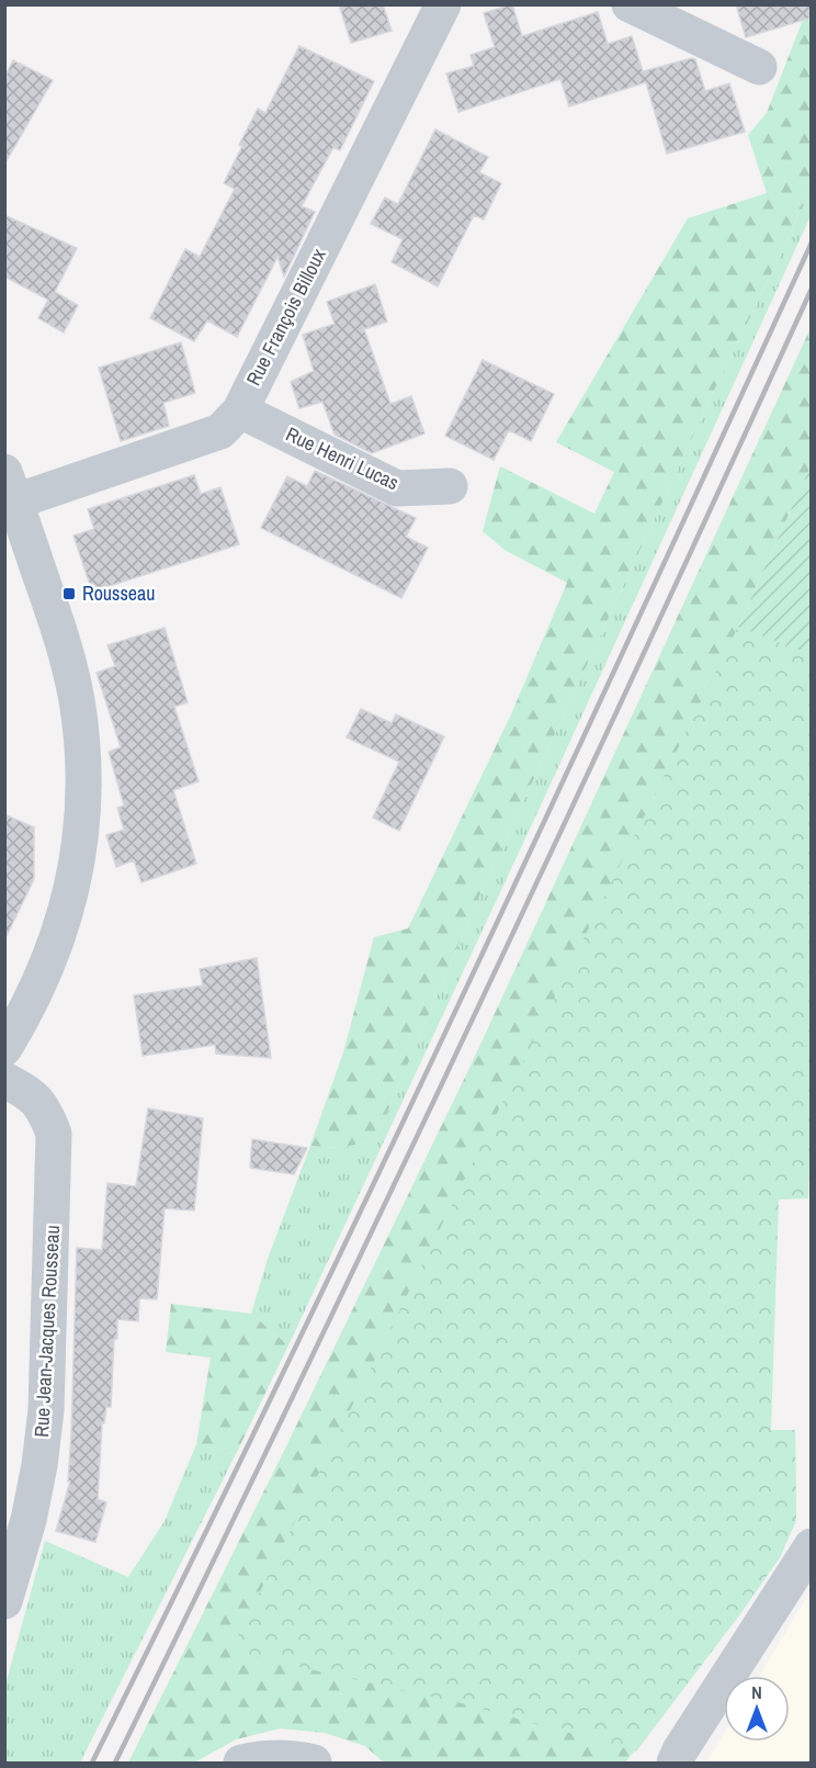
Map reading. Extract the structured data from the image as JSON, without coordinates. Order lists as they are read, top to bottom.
{
  "streets": {
    "street": ["Rue François Billoux", "Rue Henri Lucas", "Rue Jean-Jacques Rousseau"]
  },
  "crossings": [
    ["Rue François Billoux", "Rue Henri Lucas"]
  ],
  "places": {
    "transit": ["Rousseau"]
  },
  "north": "top"
}
